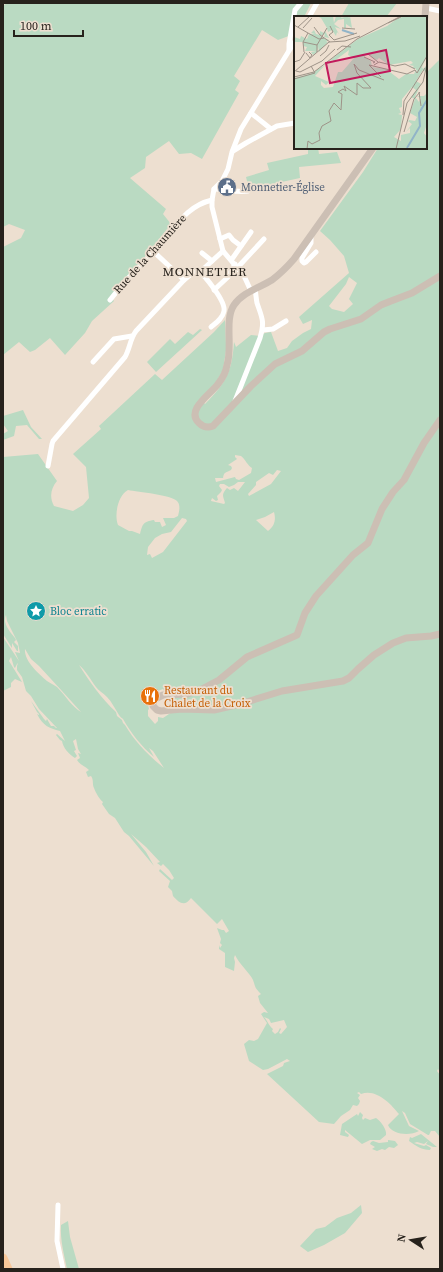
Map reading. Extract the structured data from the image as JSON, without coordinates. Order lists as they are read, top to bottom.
{
  "streets": {
    "street": ["Rue de la Chaumière"]
  },
  "districts": ["MONNETIER"],
  "places": {
    "public building": ["Monnetier-Église"],
    "place": ["Bloc erratic"],
    "restaurant": ["Restaurant du Chalet de la Croix"]
  },
  "scale_bar": "100 m",
  "north": "left"
}
